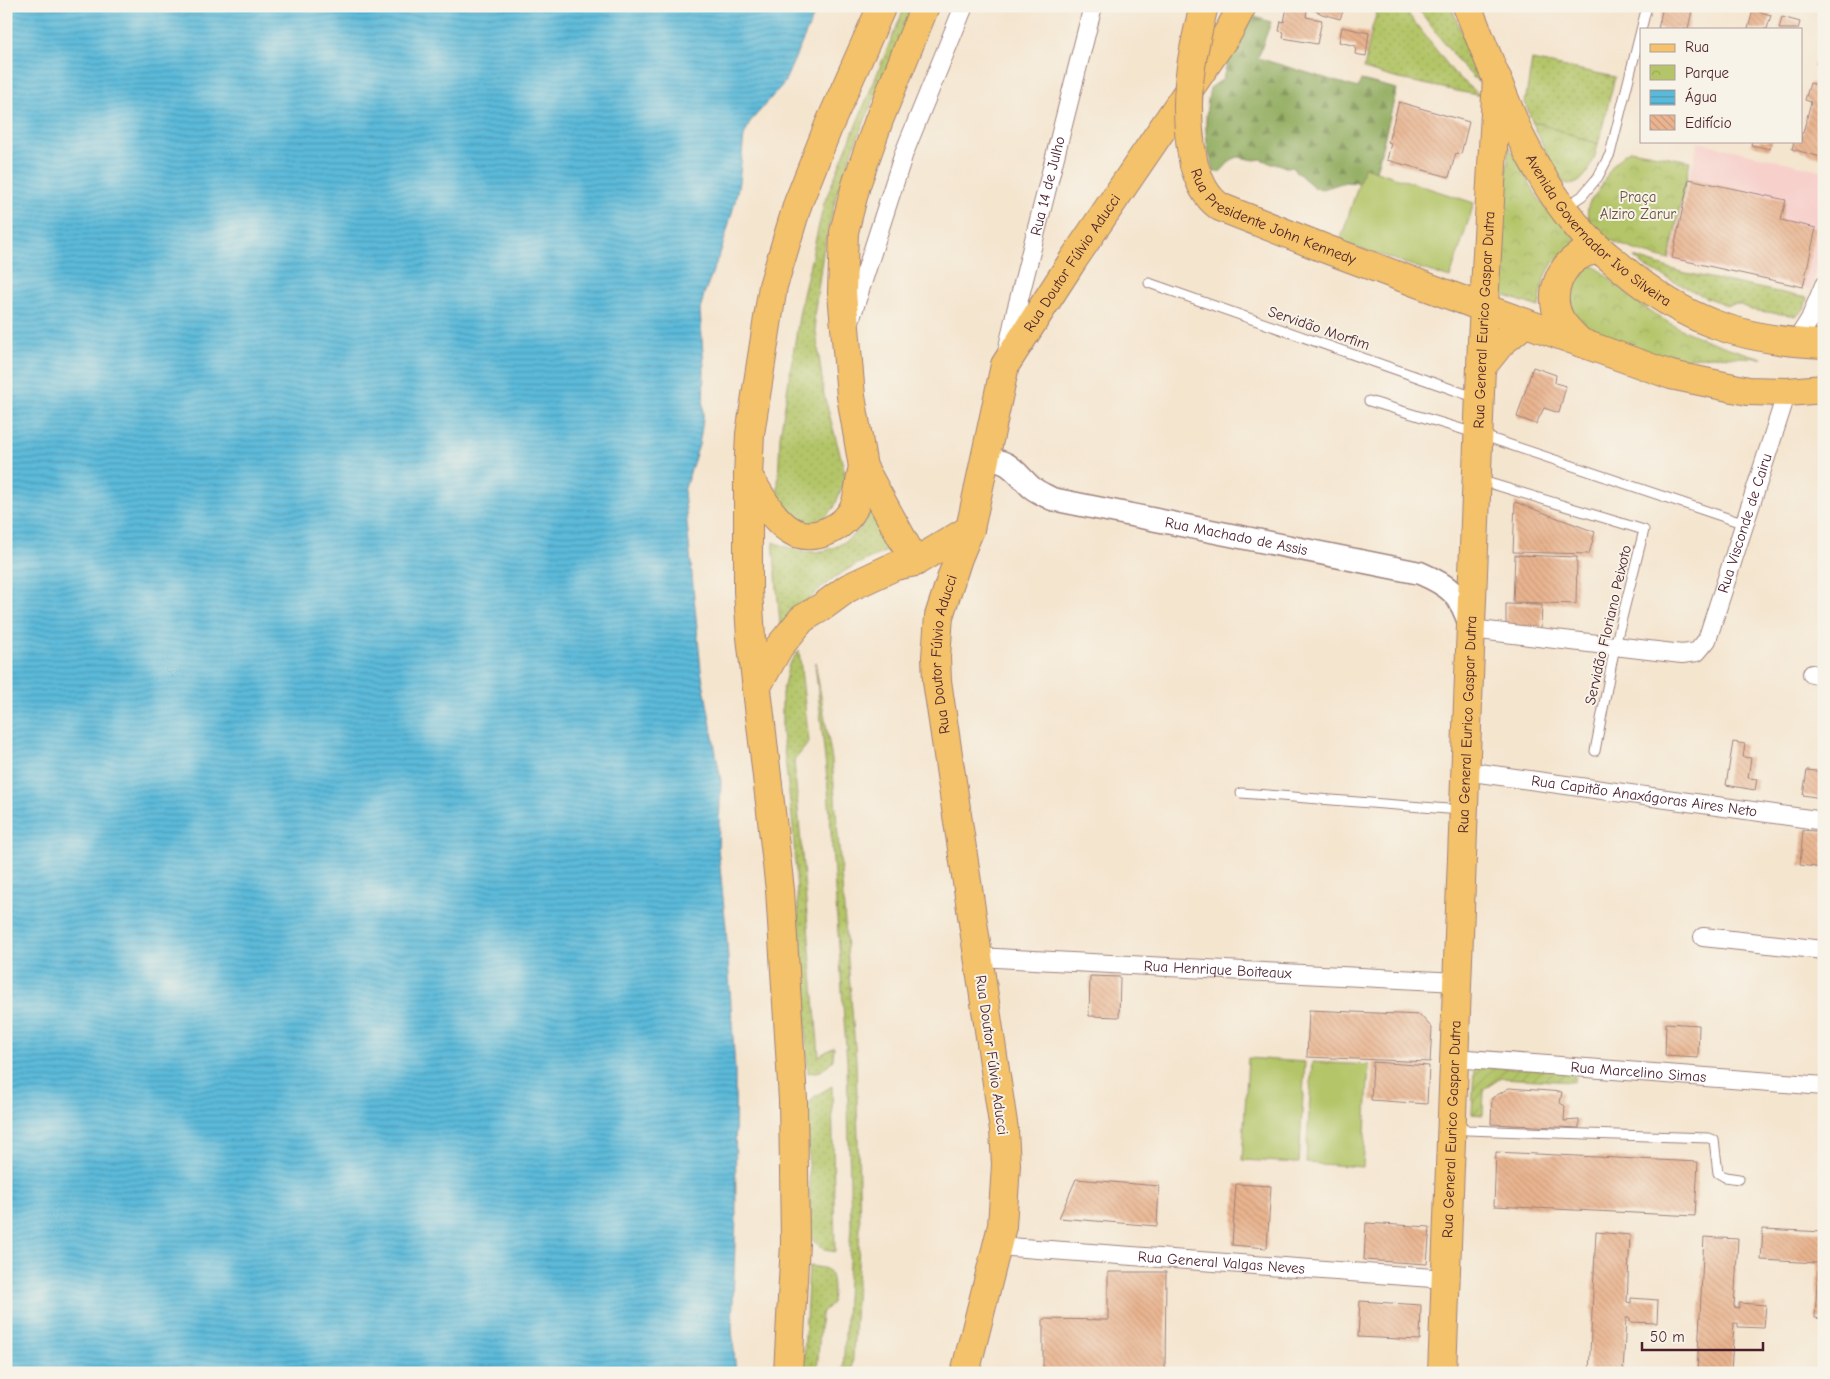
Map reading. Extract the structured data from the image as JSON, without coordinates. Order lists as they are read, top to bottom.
{
  "streets": {
    "main road": [
      "Rua Presidente John Kennedy",
      "Avenida Governador Ivo Silveira",
      "Rua Doutor Fúlvio Aducci",
      "Rua General Eurico Gaspar Dutra"
    ],
    "street": [
      "Rua 14 de Julho",
      "Rua Visconde de Cairu",
      "Rua Machado de Assis",
      "Rua Capitão Anaxágoras Aires Neto",
      "Rua Henrique Boiteaux",
      "Rua Marcelino Simas",
      "Rua General Valgas Neves"
    ],
    "lane": ["Servidão Morfim", "Servidão Floriano Peixoto"]
  },
  "crossings": [
    ["Rua 14 de Julho", "Rua Doutor Fúlvio Aducci"],
    ["Rua Presidente John Kennedy", "Rua General Eurico Gaspar Dutra"],
    ["Avenida Governador Ivo Silveira", "Rua General Eurico Gaspar Dutra"],
    ["Rua Doutor Fúlvio Aducci", "Rua Machado de Assis"],
    ["Rua Doutor Fúlvio Aducci", "Rua Henrique Boiteaux"],
    ["Rua Doutor Fúlvio Aducci", "Rua General Valgas Neves"],
    ["Rua General Eurico Gaspar Dutra", "Servidão Morfim"],
    ["Rua General Eurico Gaspar Dutra", "Rua Machado de Assis"],
    ["Rua General Eurico Gaspar Dutra", "Servidão Floriano Peixoto"],
    ["Rua General Eurico Gaspar Dutra", "Rua Capitão Anaxágoras Aires Neto"],
    ["Rua General Eurico Gaspar Dutra", "Rua Henrique Boiteaux"],
    ["Rua General Eurico Gaspar Dutra", "Rua Marcelino Simas"],
    ["Rua General Eurico Gaspar Dutra", "Rua General Valgas Neves"],
    ["Rua Visconde de Cairu", "Servidão Floriano Peixoto"]
  ],
  "parks": ["Praça Alziro Zarur"],
  "legend": [
    "Rua",
    "Parque",
    "Água",
    "Edifício"
  ],
  "scale_bar": "50 m"
}
